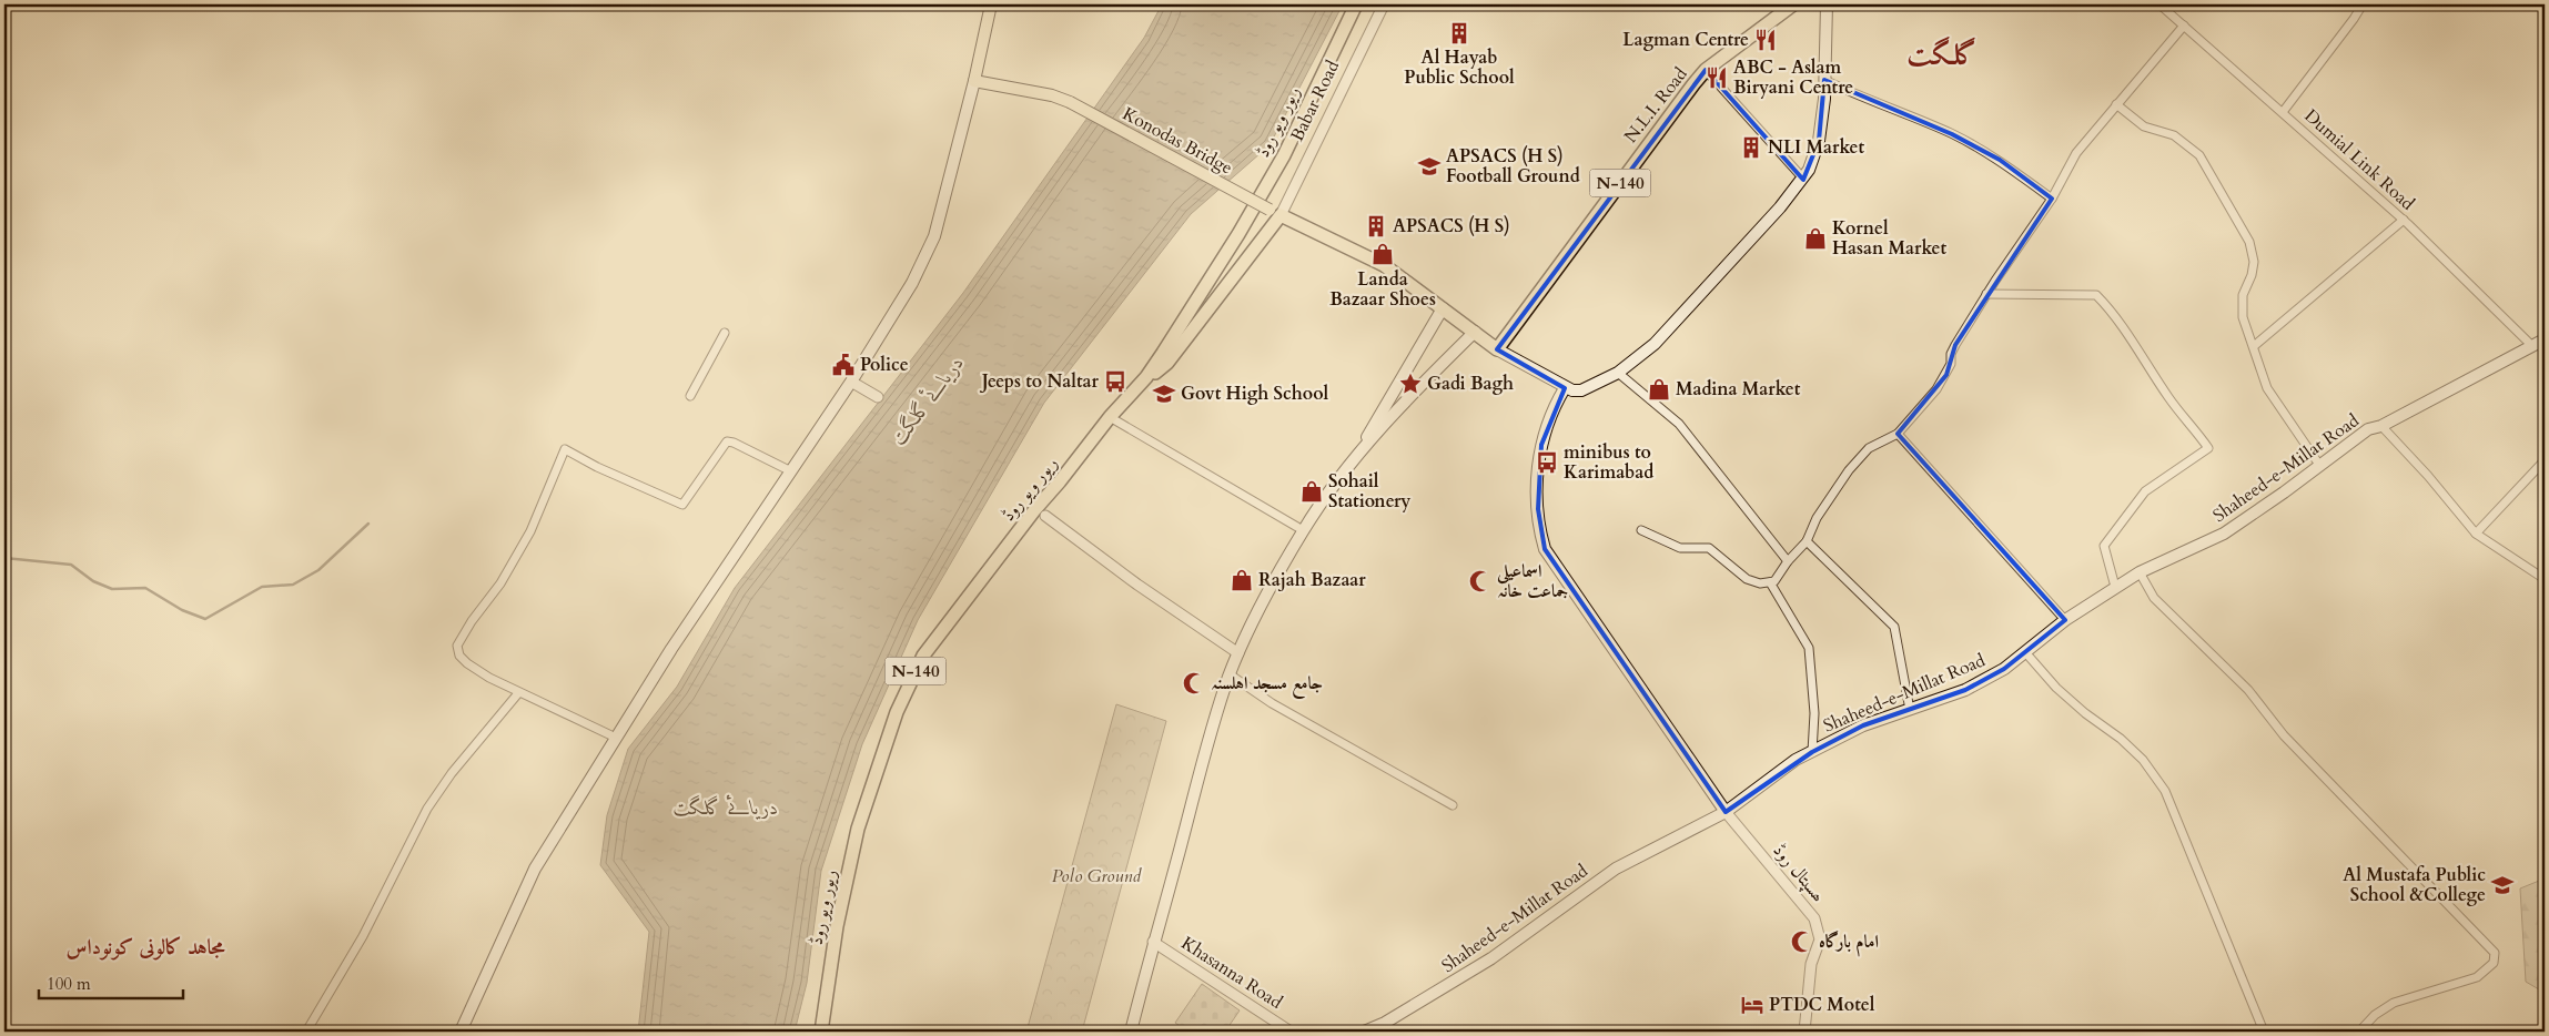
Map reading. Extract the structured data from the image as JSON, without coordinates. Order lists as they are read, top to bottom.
{
  "streets": {
    "highway": ["N.L.I. Road", "ریور ویو روڈ", "N-140"],
    "main road": ["Konodas Bridge", "Shaheed-e-Millat Road"],
    "street": [
      "Babar Road",
      "Dumial Link Road",
      "ھسپتال روڈ",
      "Khasanna Road"
    ]
  },
  "crossings": [
    ["Babar Road", "Konodas Bridge"],
    ["Babar Road", "N-140"],
    ["ریور ویو روڈ", "N-140"],
    ["Konodas Bridge", "N-140"],
    ["Dumial Link Road", "Shaheed-e-Millat Road"],
    ["Shaheed-e-Millat Road", "ھسپتال روڈ"]
  ],
  "districts": ["گلگت", "مجاہد کالونی کونوداس"],
  "water": ["دریائے گلگت"],
  "parks": ["Polo Ground"],
  "places": {
    "building": ["Al Hayab Public School", "NLI Market", "APSACS (H S)"],
    "restaurant": ["Lagman Centre", "ABC - Aslam Biryani Centre"],
    "school or university": ["APSACS (H S) Football Ground", "Govt High School", "Al Mustafa Public School &College"],
    "shop": [
      "Kornel Hasan Market",
      "Landa Bazaar Shoes",
      "Madina Market",
      "Sohail Stationery",
      "Rajah Bazaar"
    ],
    "public building": ["Police"],
    "bus stop": ["Jeeps to Naltar", "minibus to Karimabad"],
    "place": ["Gadi Bagh"],
    "mosque": ["اسماعیلی جماعت خانہ", "جامع مسجد اہلسنہ", "امام بارگاہ"],
    "hotel": ["PTDC Motel"]
  },
  "scale_bar": "100 m"
}
